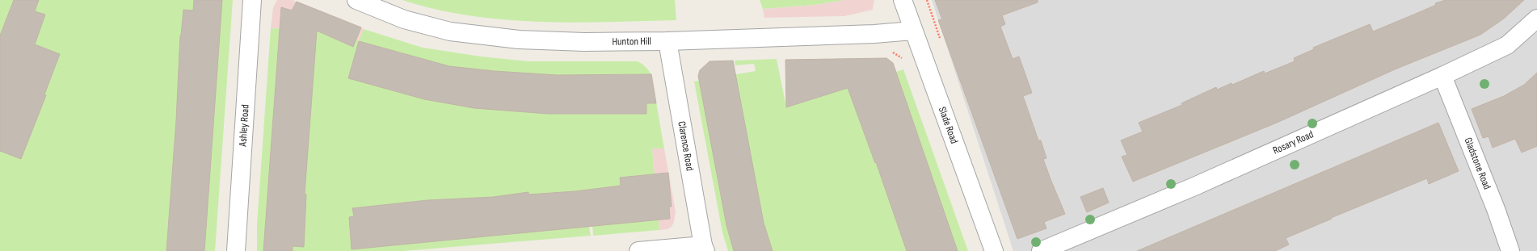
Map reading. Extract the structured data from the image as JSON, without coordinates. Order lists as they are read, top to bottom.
{
  "streets": {
    "street": [
      "Hunton Hill",
      "Ashley Road",
      "Slade Road",
      "Rosary Road",
      "Clarence Road",
      "Gladstone Road"
    ]
  },
  "crossings": [
    ["Hunton Hill", "Slade Road"],
    ["Hunton Hill", "Clarence Road"],
    ["Rosary Road", "Gladstone Road"]
  ]
}
